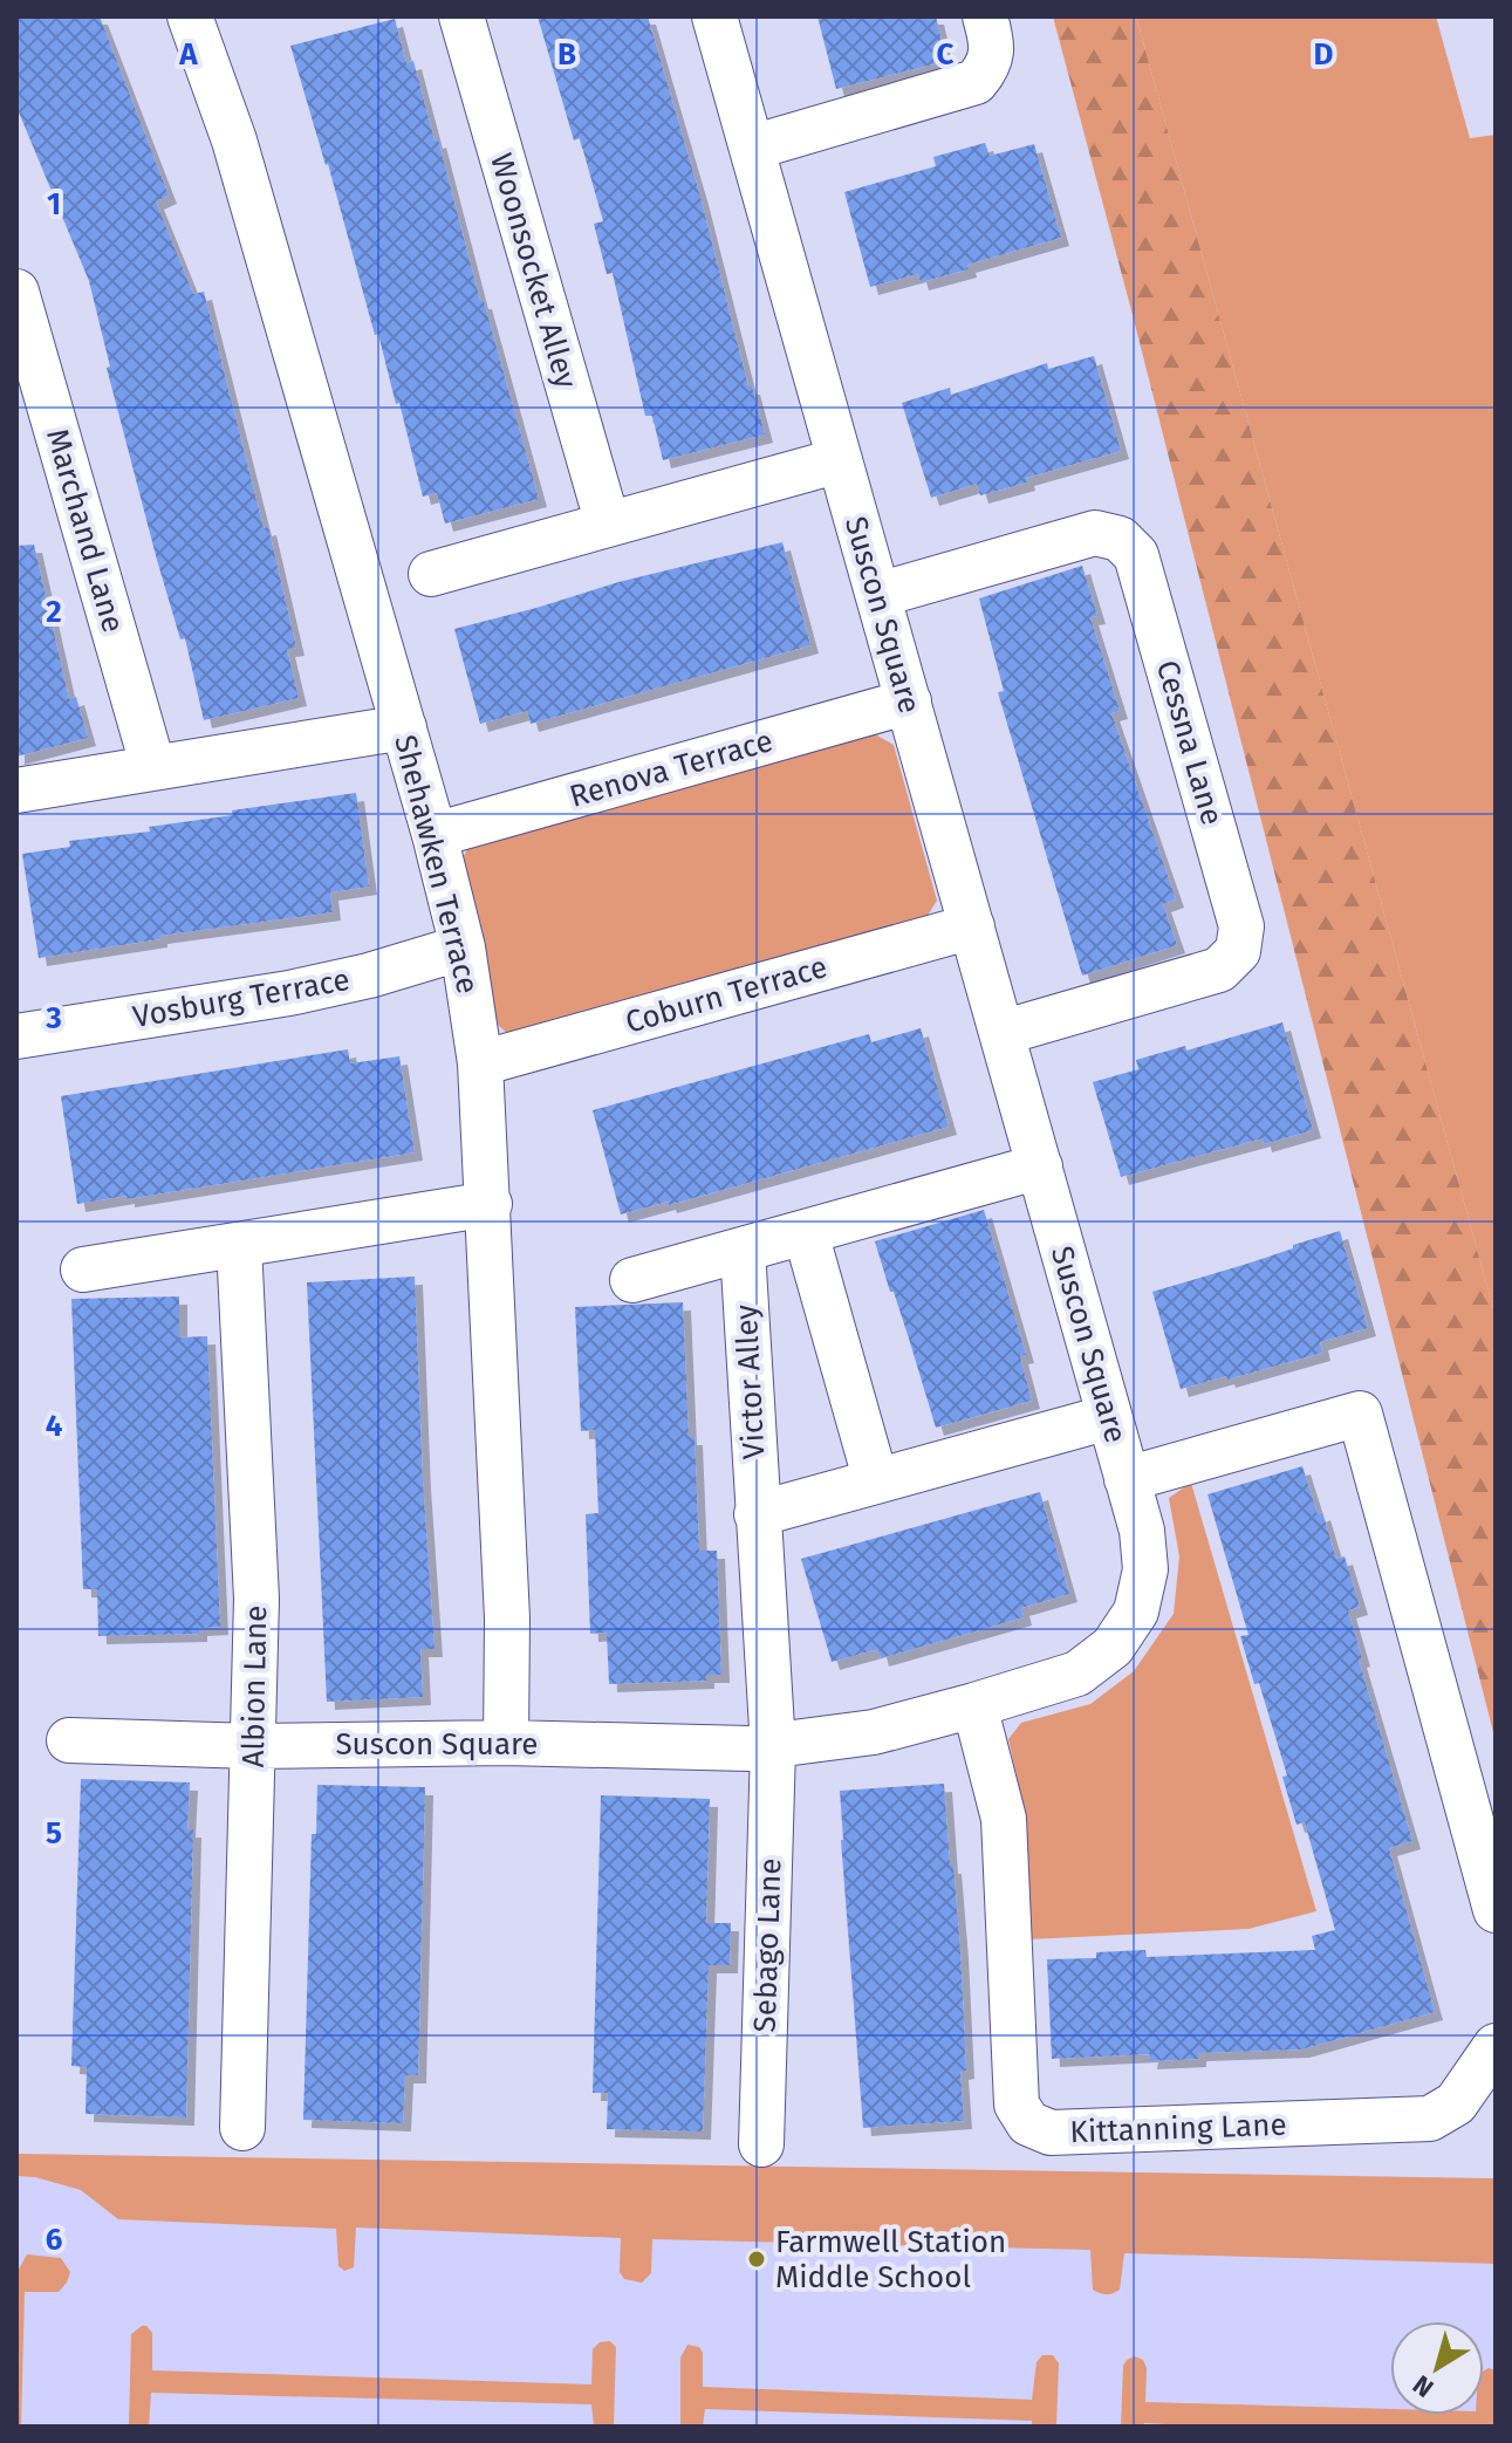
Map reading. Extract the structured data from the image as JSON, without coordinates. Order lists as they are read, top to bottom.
{
  "streets": {
    "street": [
      "Woonsocket Alley",
      "Marchand Lane",
      "Suscon Square",
      "Cessna Lane",
      "Renova Terrace",
      "Shehawken Terrace",
      "Coburn Terrace",
      "Vosburg Terrace",
      "Victor Alley",
      "Albion Lane",
      "Sebago Lane",
      "Kittanning Lane"
    ]
  },
  "crossings": [
    ["Suscon Square", "Cessna Lane"],
    ["Suscon Square", "Renova Terrace"],
    ["Suscon Square", "Shehawken Terrace"],
    ["Suscon Square", "Coburn Terrace"],
    ["Suscon Square", "Victor Alley"],
    ["Suscon Square", "Albion Lane"],
    ["Suscon Square", "Sebago Lane"],
    ["Suscon Square", "Kittanning Lane"],
    ["Renova Terrace", "Shehawken Terrace"],
    ["Shehawken Terrace", "Coburn Terrace"],
    ["Shehawken Terrace", "Vosburg Terrace"],
    ["Victor Alley", "Sebago Lane"]
  ],
  "places": ["Farmwell Station Middle School"],
  "north": "bottom left",
  "grid": {
    "columns": [
      "A",
      "B",
      "C",
      "D"
    ],
    "rows": [
      "1",
      "2",
      "3",
      "4",
      "5",
      "6"
    ]
  }
}
